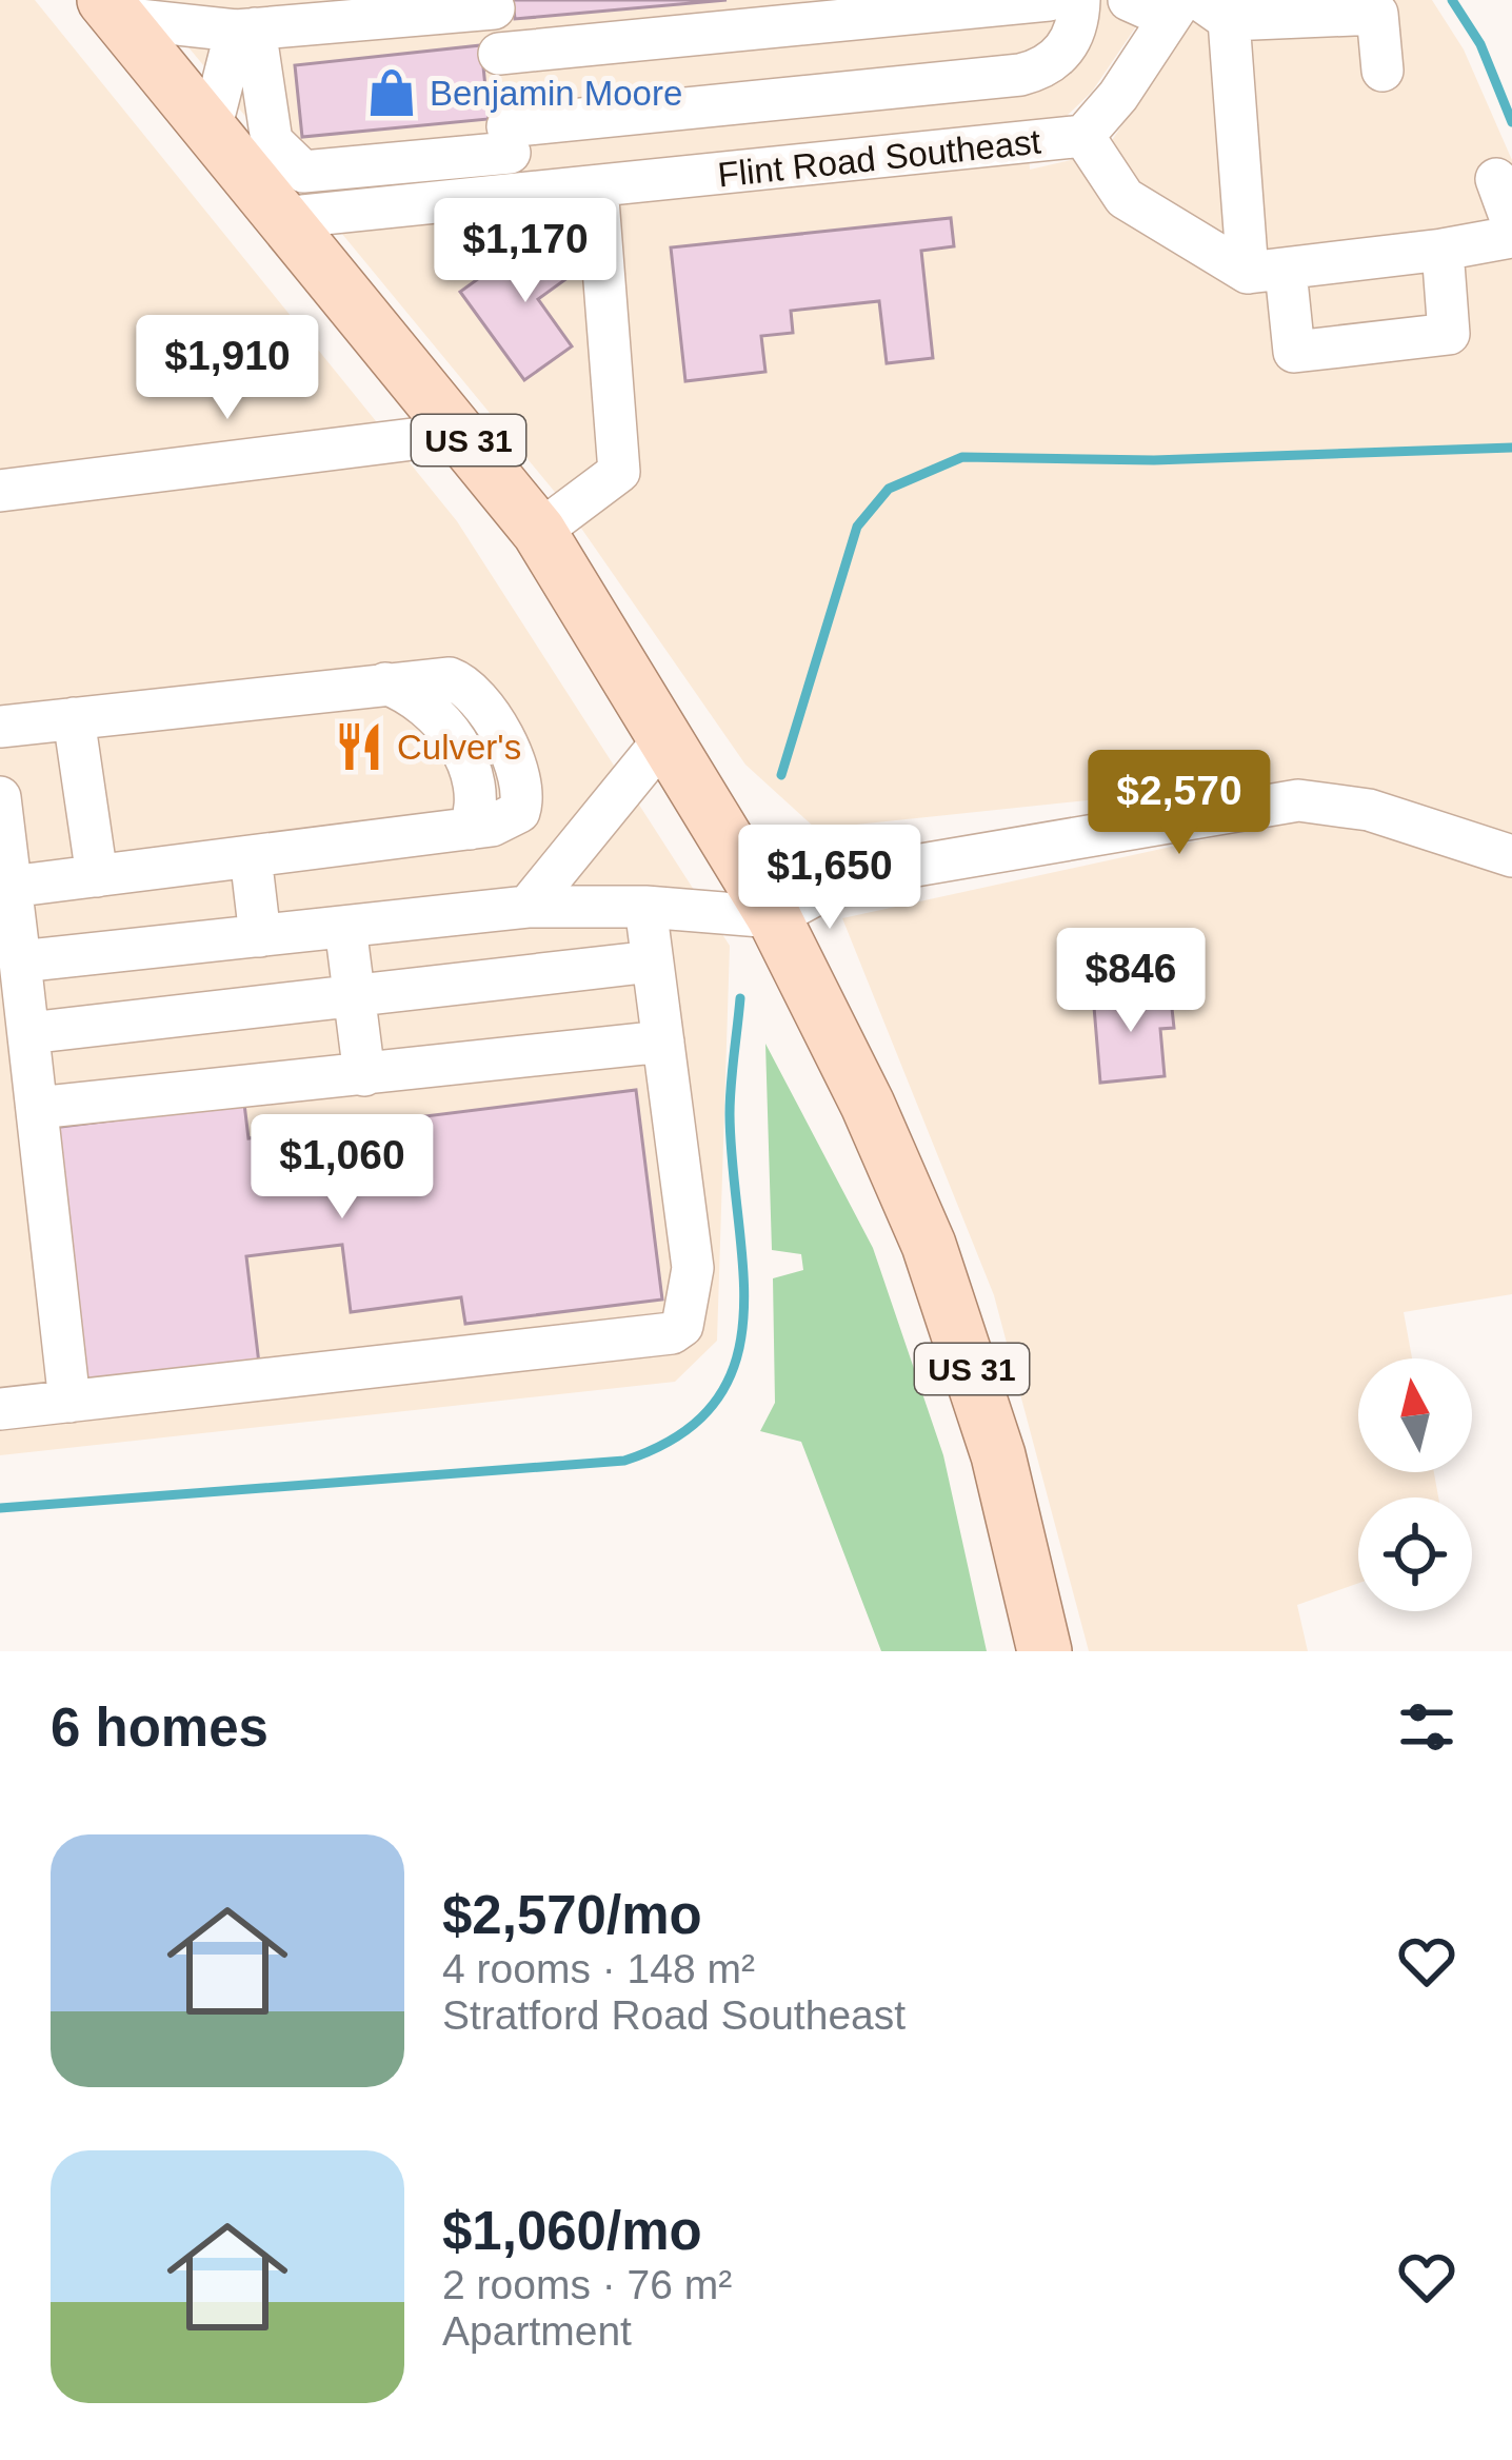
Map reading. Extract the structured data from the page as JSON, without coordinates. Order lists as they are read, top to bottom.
{
  "streets": {
    "main road": ["US 31"],
    "street": ["Flint Road Southeast"]
  },
  "crossings": [
    ["Flint Road Southeast", "US 31"]
  ],
  "places": {
    "shop": ["Benjamin Moore"],
    "restaurant": ["Culver's"]
  },
  "north": "top",
  "page": {
    "price": [
      "$1,170",
      "$1,910",
      "$2,570",
      "$1,650",
      "$846",
      "$1,060"
    ],
    "heading": "6 homes",
    "list": [
      {
        "name": "$2,570/mo",
        "note": "4 rooms · 148 m² · Stratford Road Southeast"
      },
      {
        "name": "$1,060/mo",
        "note": "2 rooms · 76 m² · Apartment"
      }
    ]
  }
}
